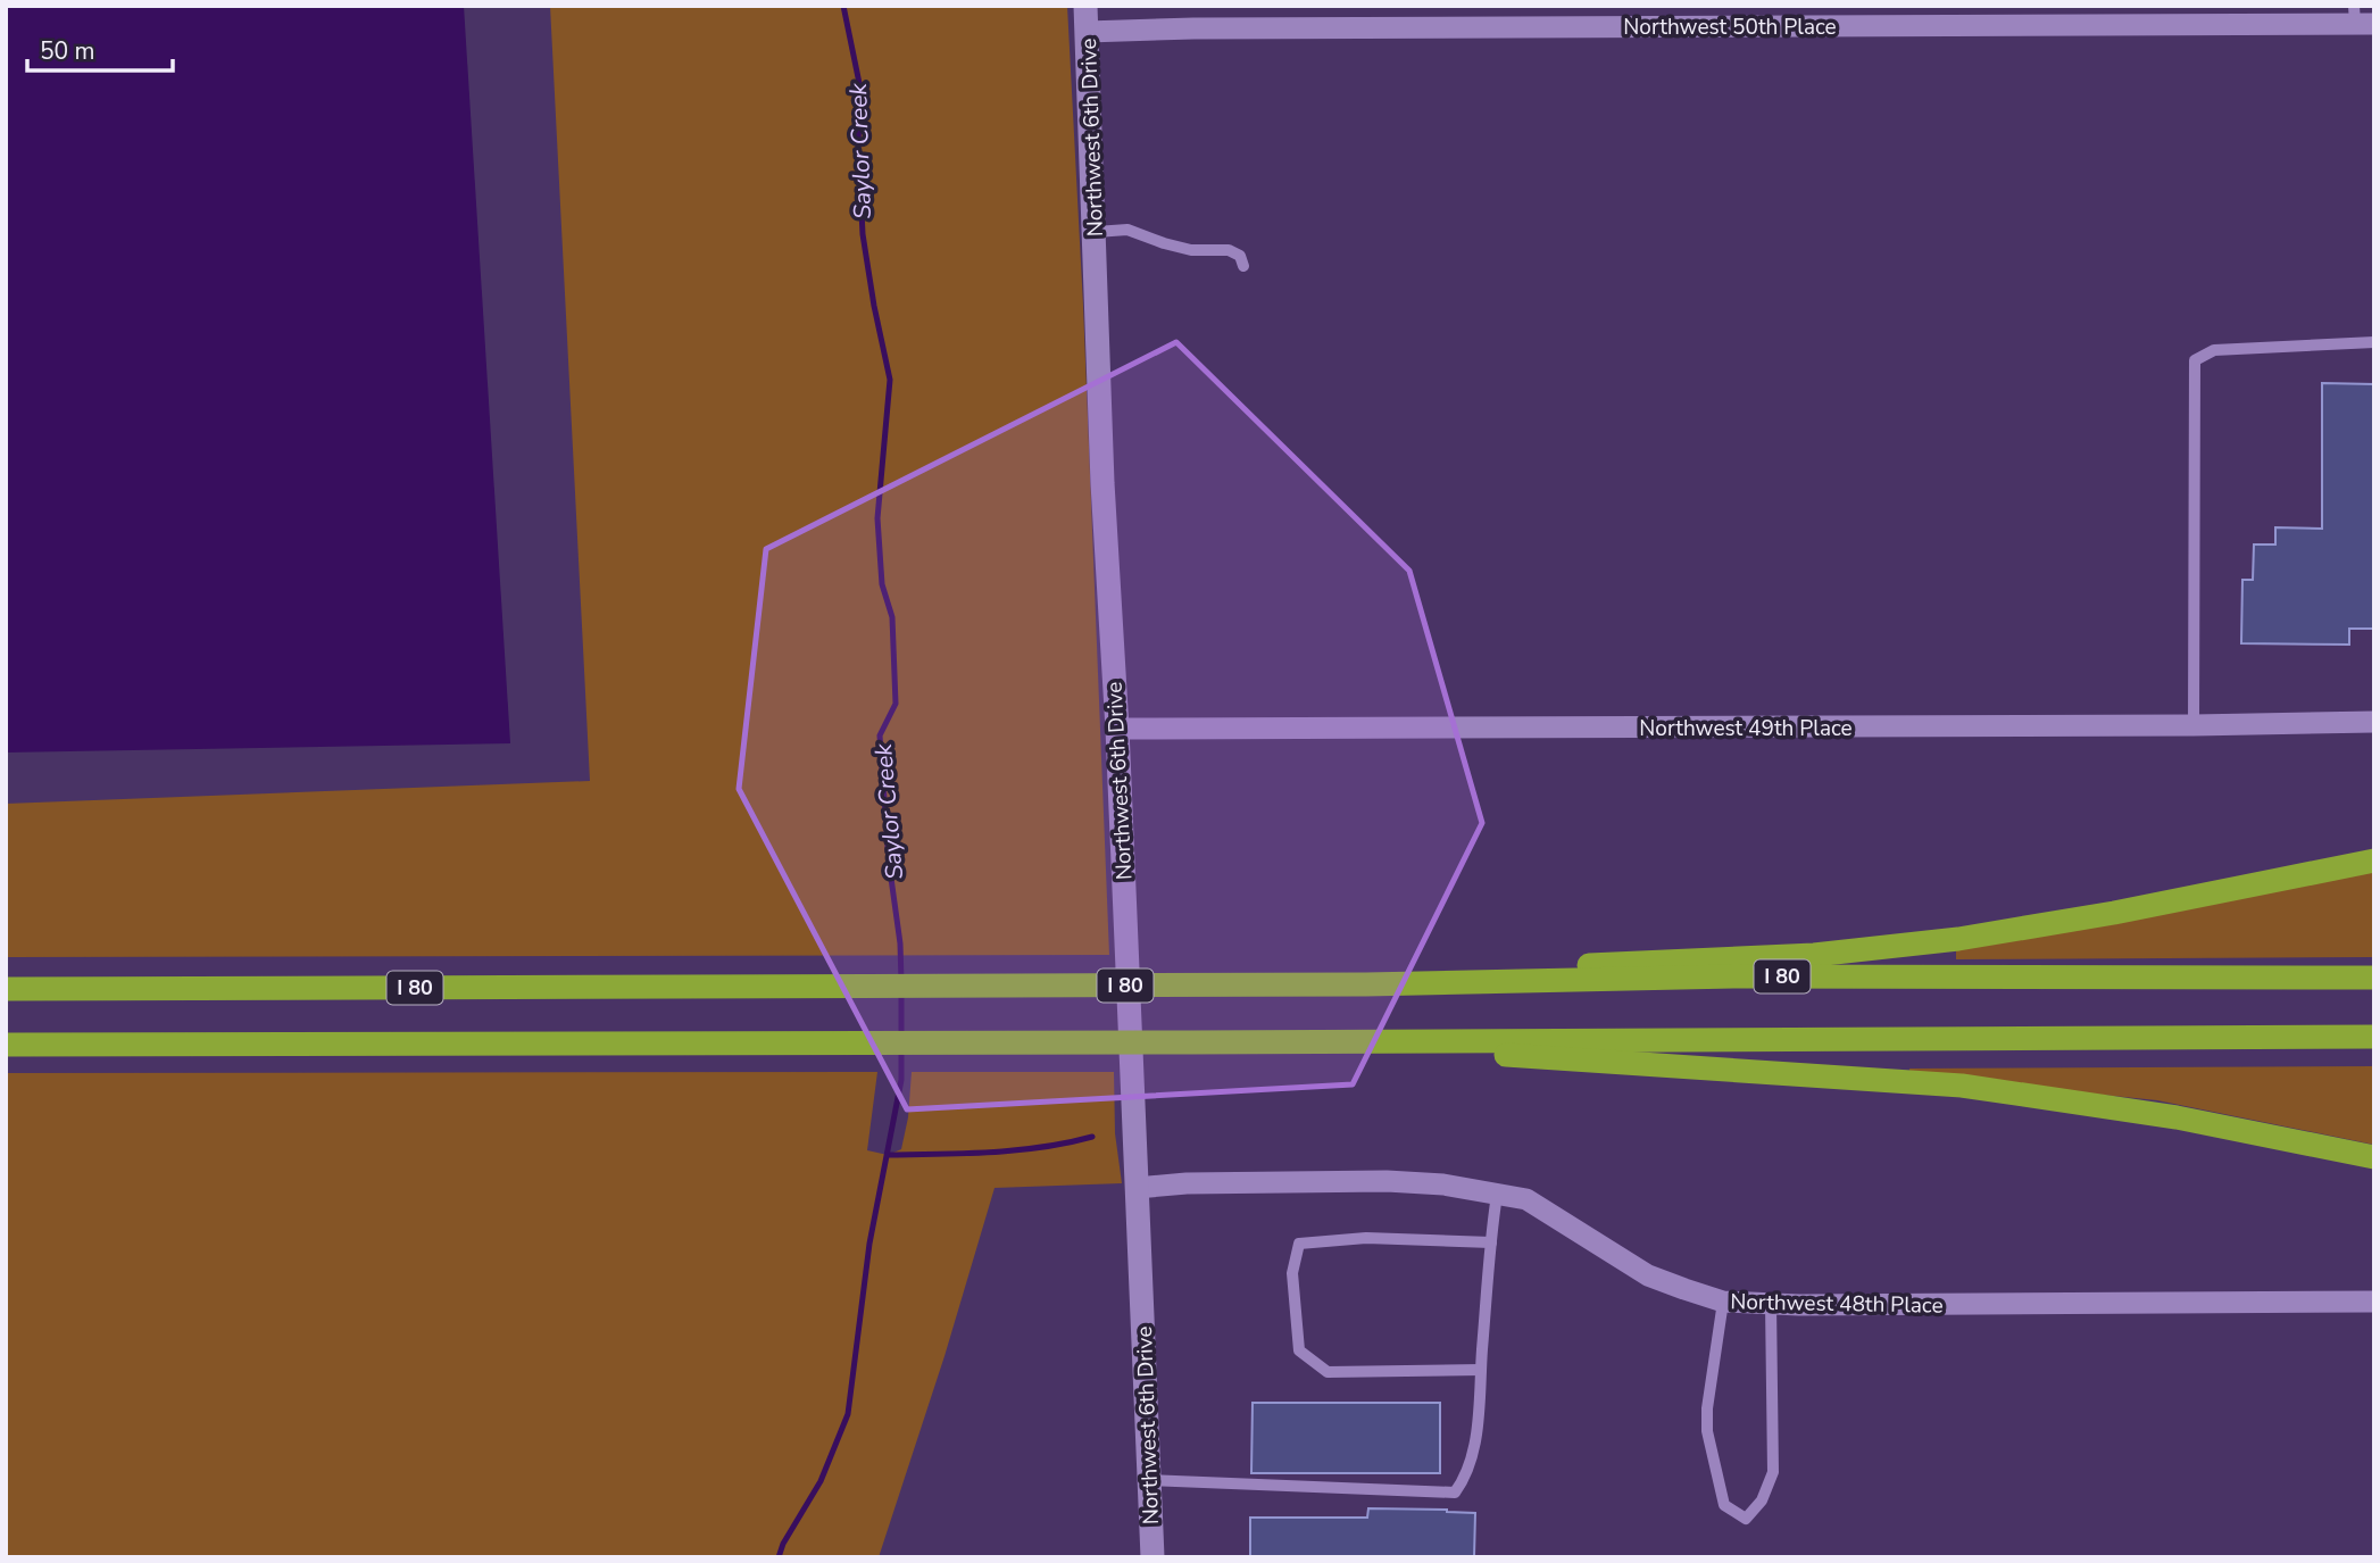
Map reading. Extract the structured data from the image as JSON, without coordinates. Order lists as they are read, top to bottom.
{
  "streets": {
    "highway": ["I 80"],
    "main road": ["Northwest 6th Drive"],
    "street": ["Northwest 50th Place", "Northwest 49th Place", "Northwest 48th Place"]
  },
  "crossings": [
    ["Northwest 50th Place", "Northwest 6th Drive"],
    ["Northwest 6th Drive", "Northwest 49th Place"],
    ["Northwest 6th Drive", "Northwest 48th Place"]
  ],
  "water": ["Saylor Creek"],
  "scale_bar": "50 m"
}
